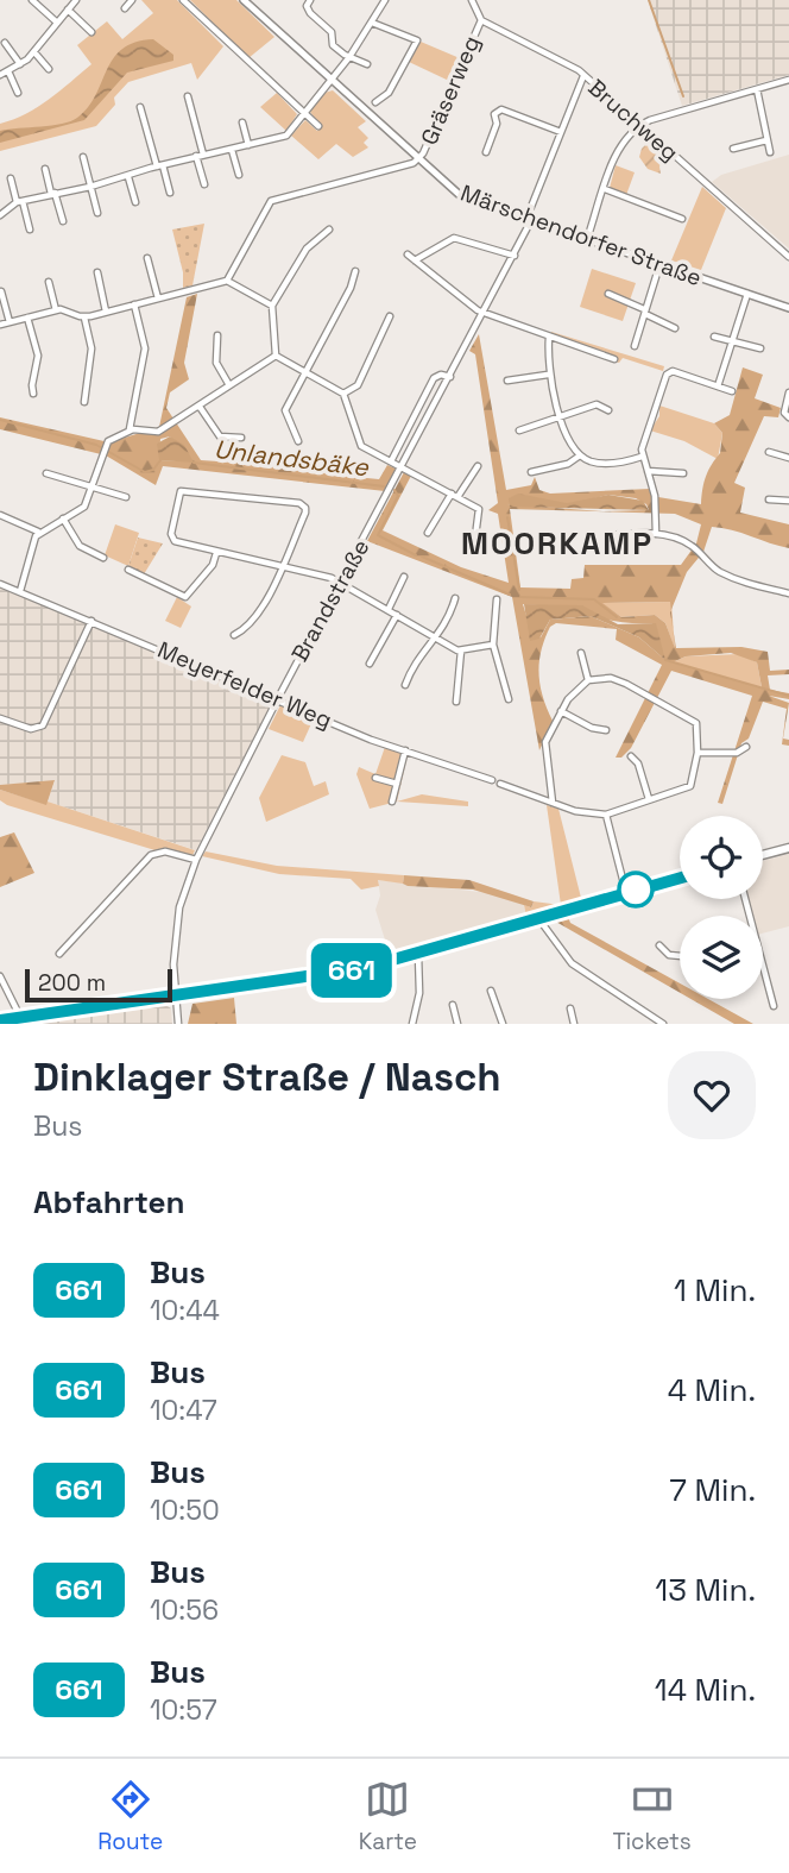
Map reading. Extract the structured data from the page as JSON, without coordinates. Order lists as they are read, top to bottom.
{
  "streets": {
    "street": [
      "Gräserweg",
      "Bruchweg",
      "Märschendorfer Straße",
      "Brandstraße",
      "Meyerfelder Weg"
    ]
  },
  "crossings": [
    ["Gräserweg", "Bruchweg"],
    ["Gräserweg", "Märschendorfer Straße"],
    ["Bruchweg", "Brandstraße"],
    ["Märschendorfer Straße", "Brandstraße"],
    ["Brandstraße", "Meyerfelder Weg"]
  ],
  "districts": ["MOORKAMP"],
  "water": ["Unlandsbäke"],
  "lines": ["bus line 661"],
  "scale_bar": "200 m",
  "page": {
    "on_map": "661",
    "scale": "200 m",
    "heading": [
      ["Dinklager Straße / Nasch", "Bus"],
      "Abfahrten"
    ],
    "list": [
      {
        "mark": "661",
        "name": "Bus",
        "note": "10:44",
        "value": "1 Min."
      },
      {
        "mark": "661",
        "name": "Bus",
        "note": "10:47",
        "value": "4 Min."
      },
      {
        "mark": "661",
        "name": "Bus",
        "note": "10:50",
        "value": "7 Min."
      },
      {
        "mark": "661",
        "name": "Bus",
        "note": "10:56",
        "value": "13 Min."
      },
      {
        "mark": "661",
        "name": "Bus",
        "note": "10:57",
        "value": "14 Min."
      }
    ],
    "tabs": ["Route", "Karte", "Tickets"]
  }
}
